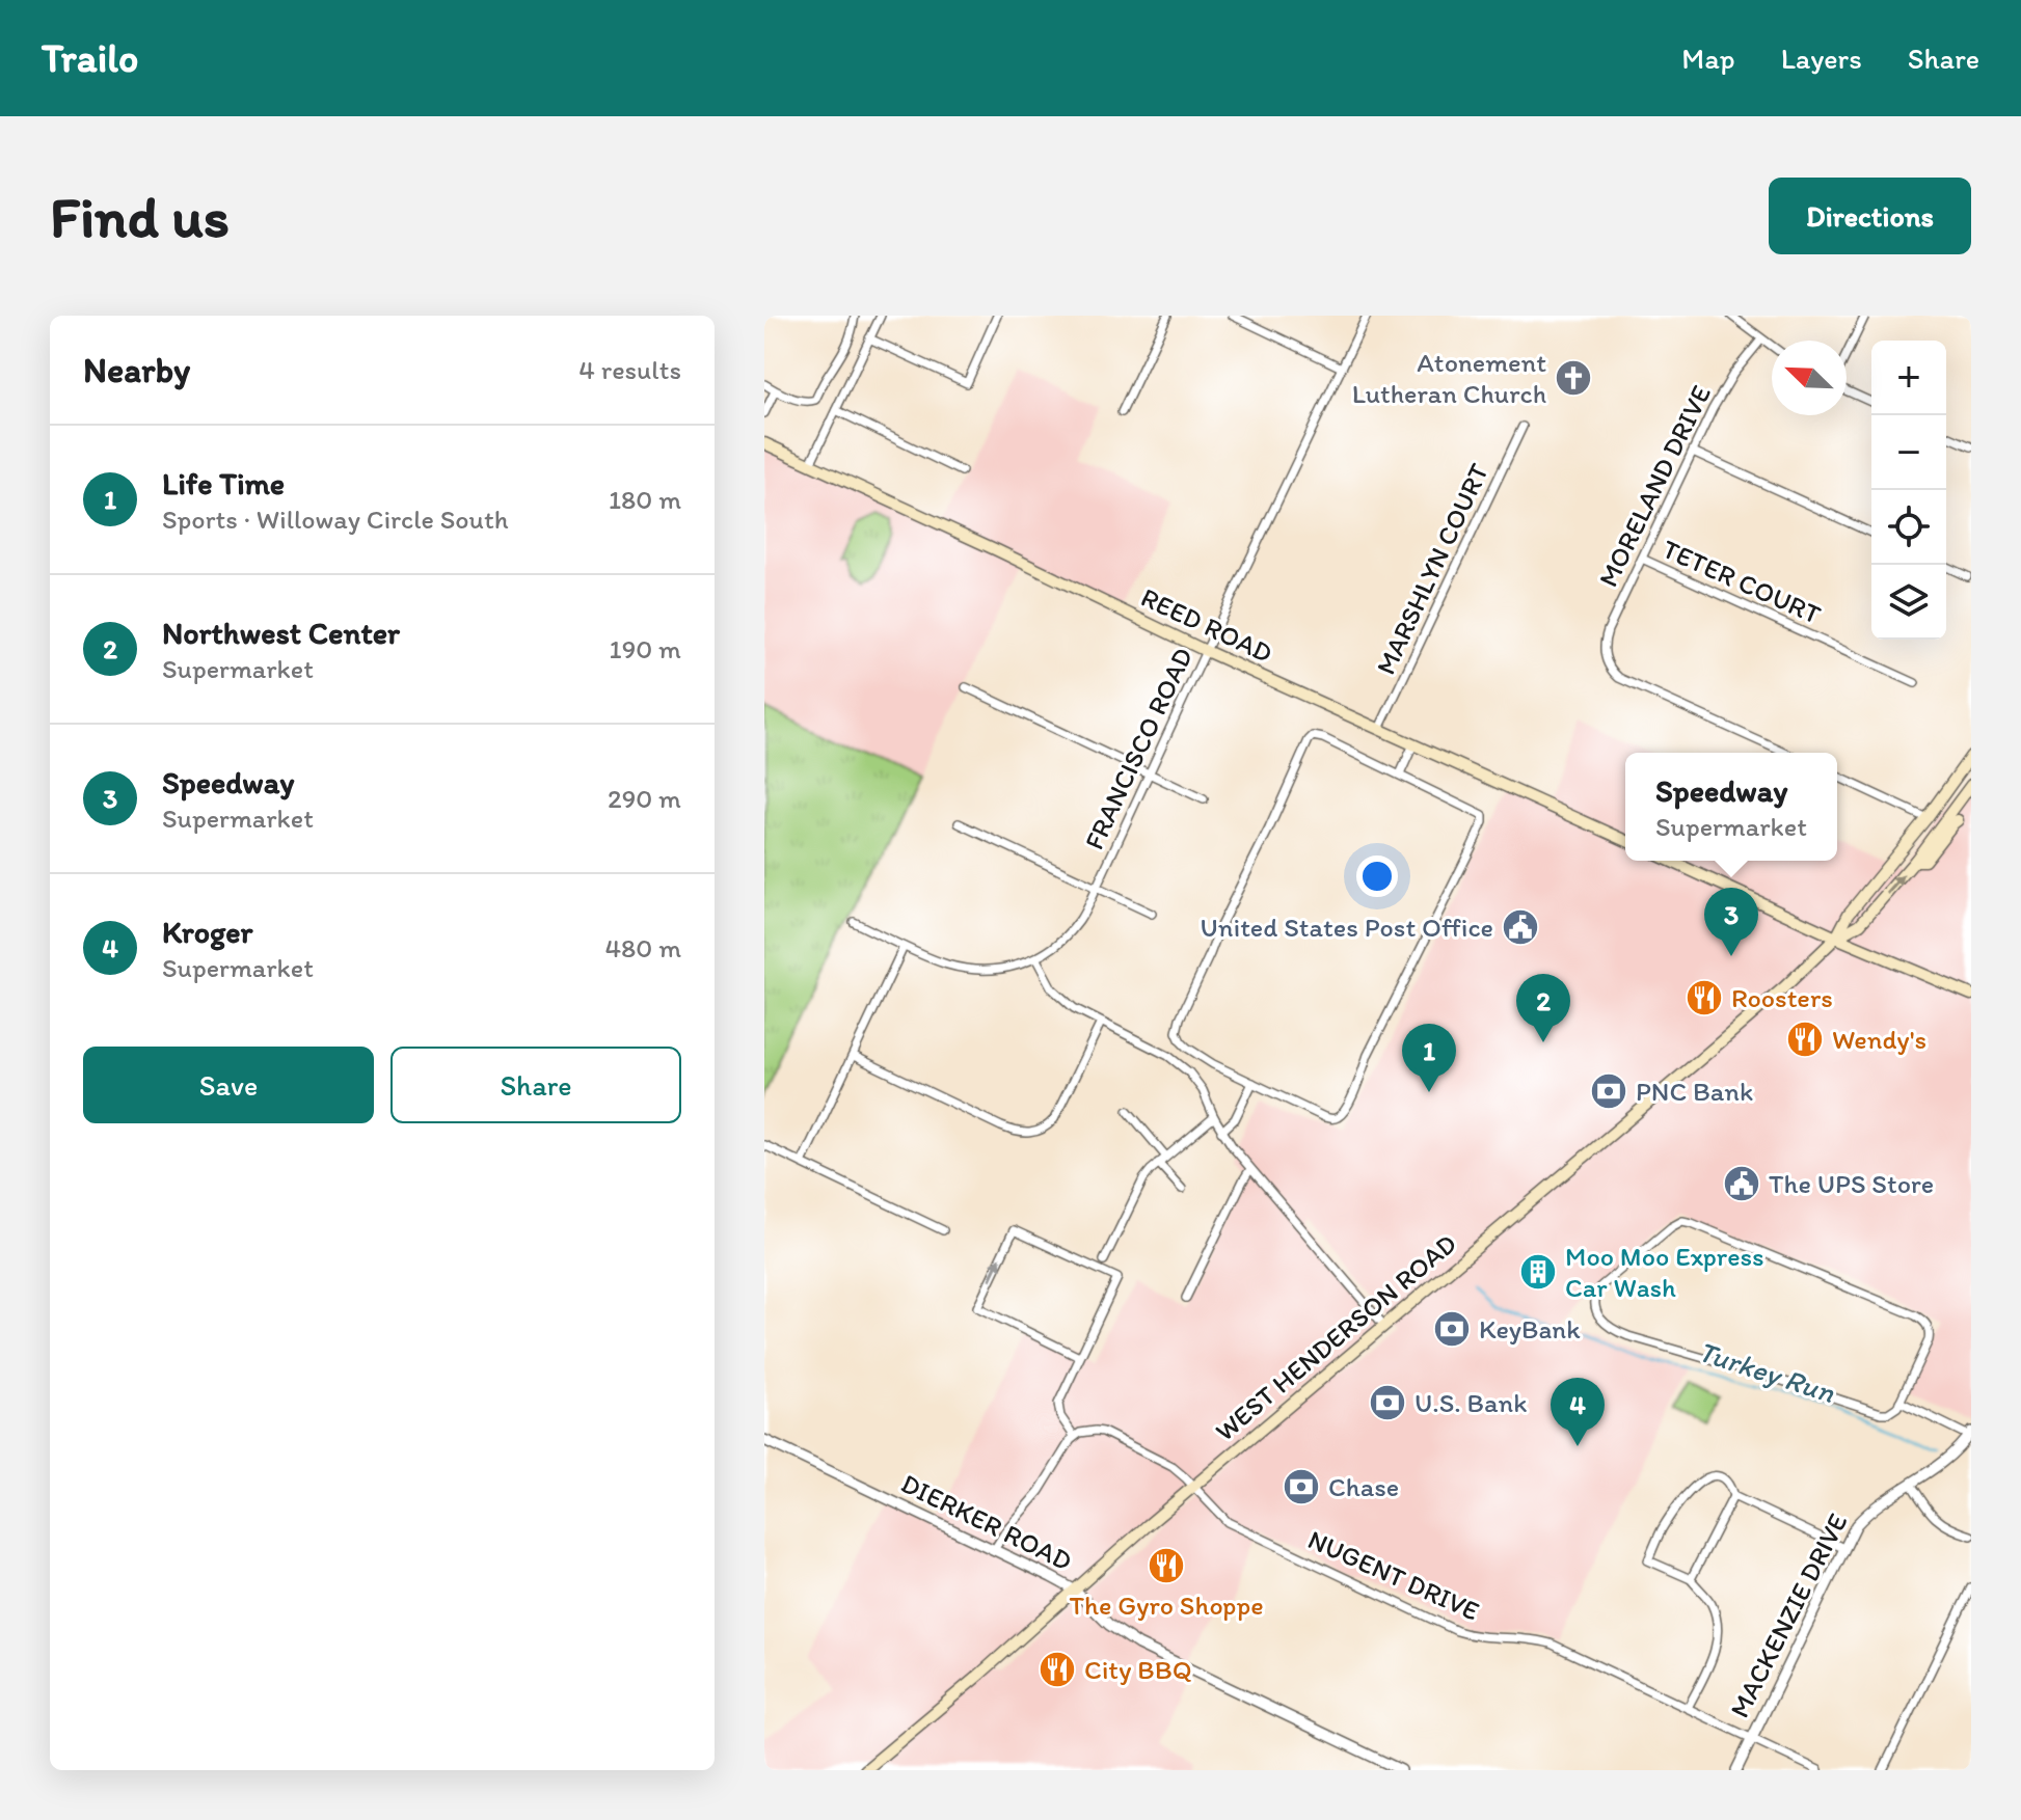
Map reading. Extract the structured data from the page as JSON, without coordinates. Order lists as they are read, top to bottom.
{
  "streets": {
    "main road": ["REED ROAD", "WEST HENDERSON ROAD"],
    "street": [
      "MORELAND DRIVE",
      "MARSHLYN COURT",
      "TETER COURT",
      "FRANCISCO ROAD",
      "DIERKER ROAD",
      "NUGENT DRIVE",
      "MACKENZIE DRIVE"
    ]
  },
  "crossings": [
    ["MORELAND DRIVE", "TETER COURT"],
    ["MARSHLYN COURT", "REED ROAD"],
    ["REED ROAD", "FRANCISCO ROAD"],
    ["WEST HENDERSON ROAD", "DIERKER ROAD"],
    ["WEST HENDERSON ROAD", "NUGENT DRIVE"],
    ["NUGENT DRIVE", "MACKENZIE DRIVE"]
  ],
  "water": ["Turkey Run"],
  "places": {
    "church": ["Atonement Lutheran Church"],
    "public building": ["United States Post Office", "The UPS Store"],
    "restaurant": [
      "Roosters",
      "Wendy's",
      "The Gyro Shoppe",
      "City BBQ"
    ],
    "bank": [
      "PNC Bank",
      "KeyBank",
      "U.S. Bank",
      "Chase"
    ],
    "building": ["Moo Moo Express Car Wash"]
  },
  "north": "top left",
  "page": {
    "header": "Trailo",
    "nav": ["Map", "Layers", "Share"],
    "buttons": [
      "Directions",
      ["Save", "Share"]
    ],
    "title": "Find us",
    "heading": ["Nearby", "4 results"],
    "map_buttons": ["+", "−"],
    "list": [
      {
        "mark": "1",
        "name": "Life Time",
        "note": "Sports · Willoway Circle South",
        "value": "180 m"
      },
      {
        "mark": "2",
        "name": "Northwest Center",
        "note": "Supermarket",
        "value": "190 m"
      },
      {
        "mark": "3",
        "name": "Speedway",
        "note": "Supermarket",
        "value": "290 m"
      },
      {
        "mark": "4",
        "name": "Kroger",
        "note": "Supermarket",
        "value": "480 m"
      }
    ],
    "popup": ["Speedway", "Supermarket"],
    "pins": [
      "3",
      "2",
      "1",
      "4"
    ]
  }
}
